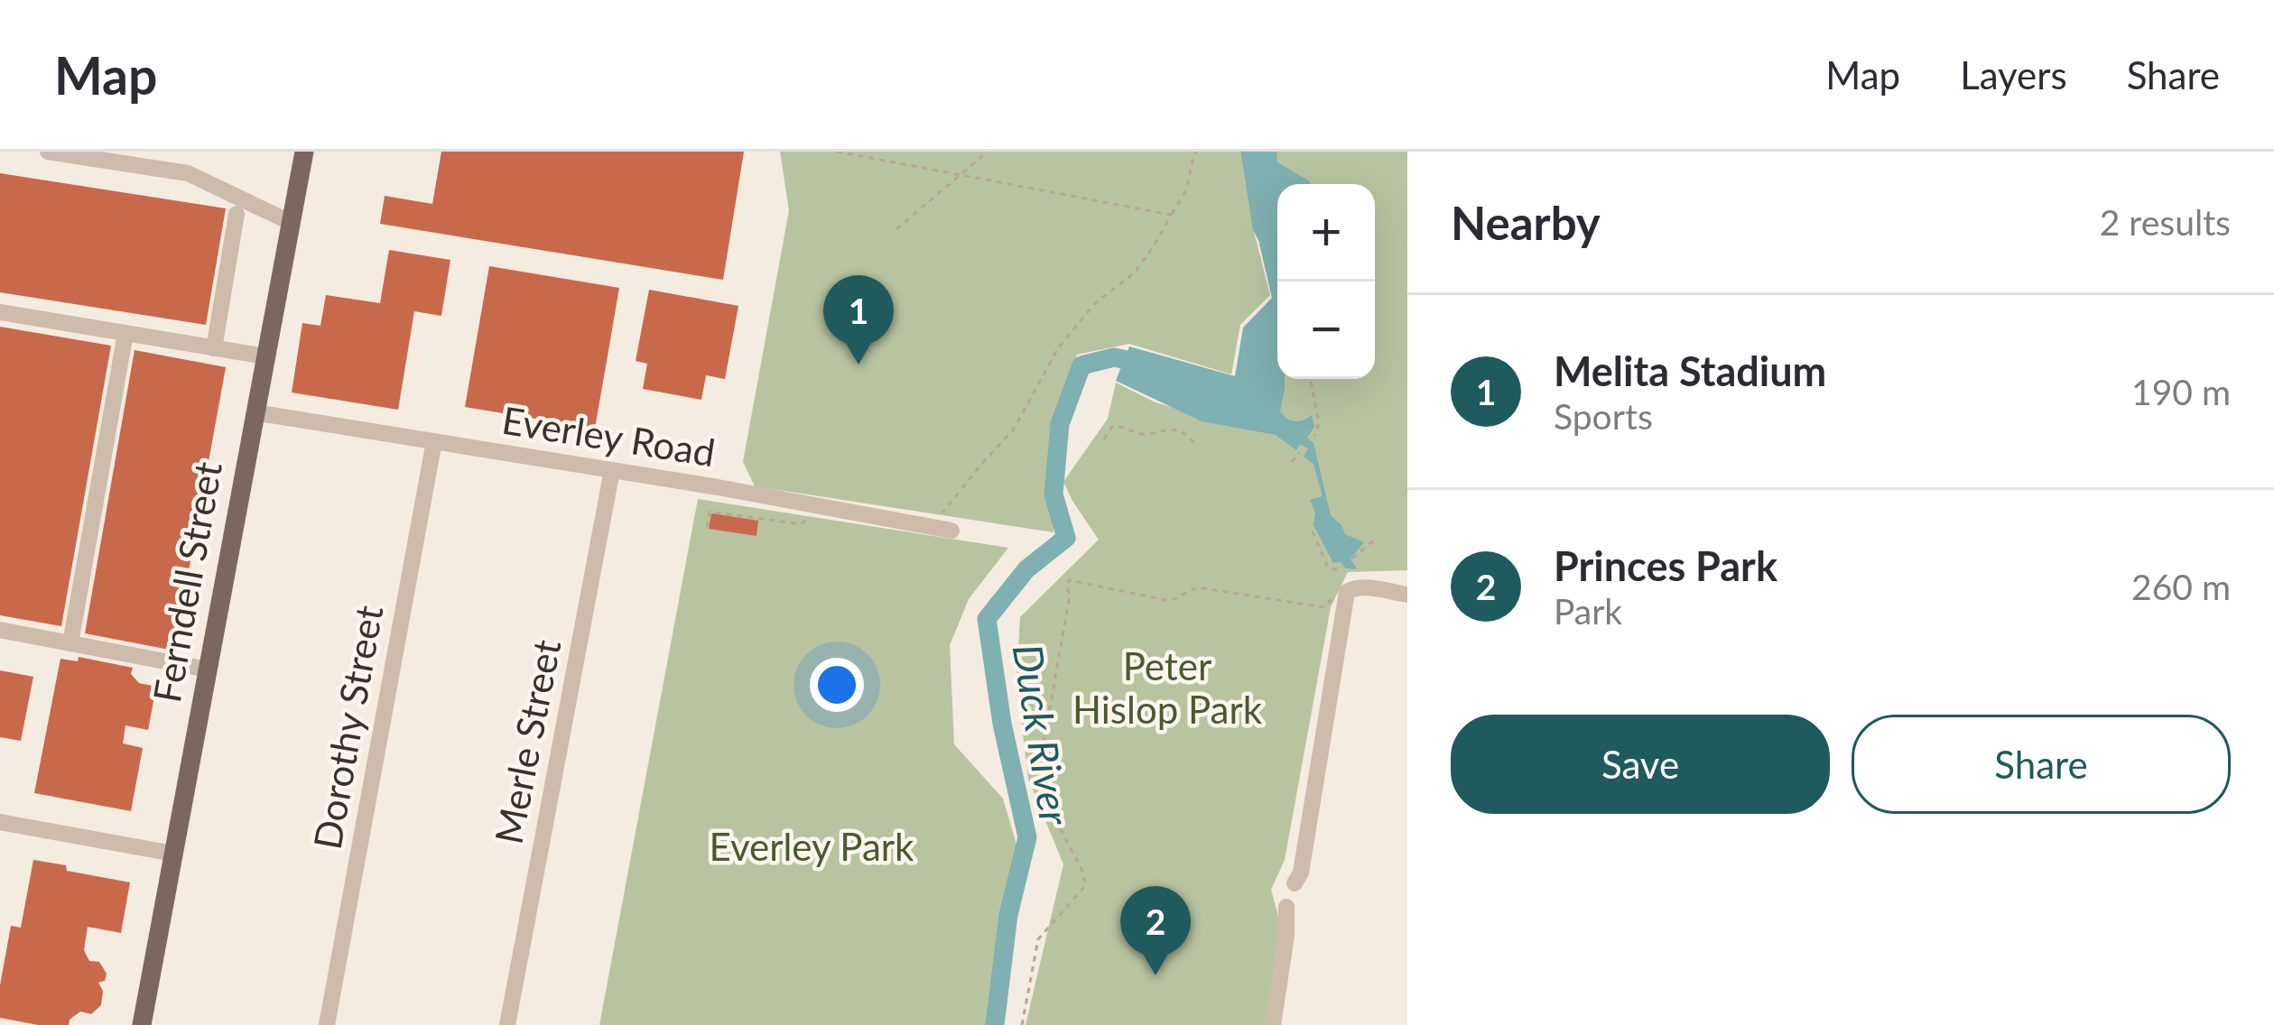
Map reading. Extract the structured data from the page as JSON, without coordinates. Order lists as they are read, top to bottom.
{
  "streets": {
    "main road": ["Ferndell Street"],
    "street": ["Everley Road", "Dorothy Street", "Merle Street"]
  },
  "crossings": [
    ["Everley Road", "Ferndell Street"],
    ["Everley Road", "Dorothy Street"],
    ["Everley Road", "Merle Street"]
  ],
  "water": ["Duck River"],
  "parks": ["Peter Hislop Park", "Everley Park"],
  "page": {
    "header": "Map",
    "nav": ["Map", "Layers", "Share"],
    "heading": ["Nearby", "2 results"],
    "map_buttons": ["+", "−"],
    "pins": ["1", "2"],
    "list": [
      {
        "mark": "1",
        "name": "Melita Stadium",
        "note": "Sports",
        "value": "190 m"
      },
      {
        "mark": "2",
        "name": "Princes Park",
        "note": "Park",
        "value": "260 m"
      }
    ],
    "buttons": ["Save", "Share"]
  }
}
